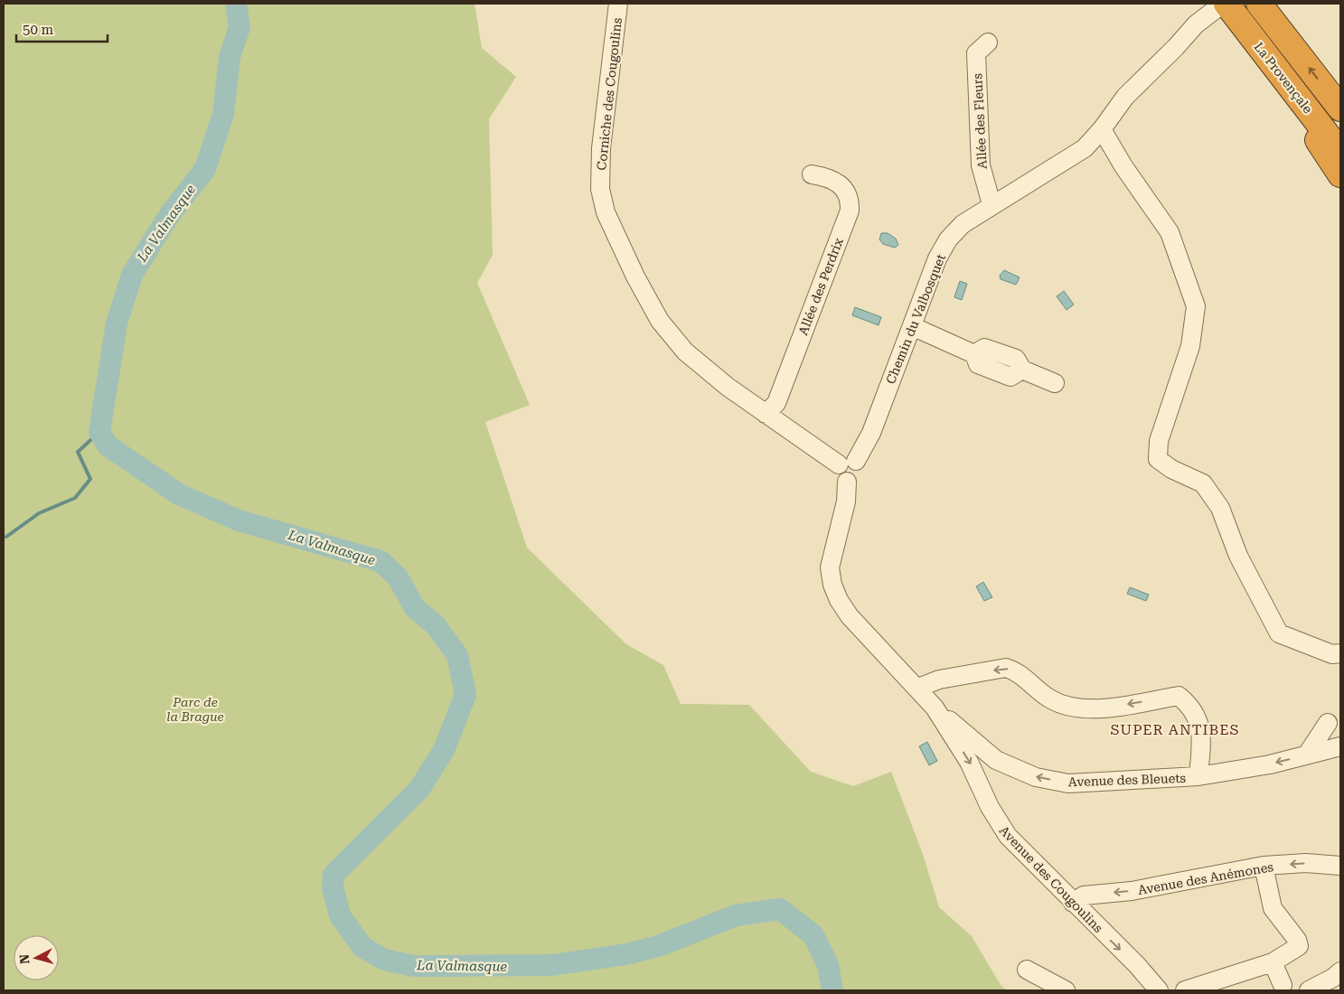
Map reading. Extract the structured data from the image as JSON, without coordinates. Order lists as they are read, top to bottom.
{
  "streets": {
    "highway": ["La Provençale"],
    "street": [
      "Corniche des Cougoulins",
      "Allée des Fleurs",
      "Allée des Perdrix",
      "Chemin du Valbosquet",
      "Avenue des Bleuets",
      "Avenue des Anémones",
      "Avenue des Cougoulins"
    ]
  },
  "crossings": [
    ["La Provençale", "Chemin du Valbosquet"],
    ["Corniche des Cougoulins", "Allée des Perdrix"],
    ["Corniche des Cougoulins", "Chemin du Valbosquet"],
    ["Allée des Fleurs", "Chemin du Valbosquet"],
    ["Avenue des Bleuets", "Avenue des Cougoulins"],
    ["Avenue des Anémones", "Avenue des Cougoulins"]
  ],
  "one_way": ["Avenue des Bleuets", "Avenue des Cougoulins"],
  "districts": ["SUPER ANTIBES"],
  "water": ["La Valmasque"],
  "parks": ["Parc de la Brague"],
  "scale_bar": "50 m",
  "north": "left"
}
